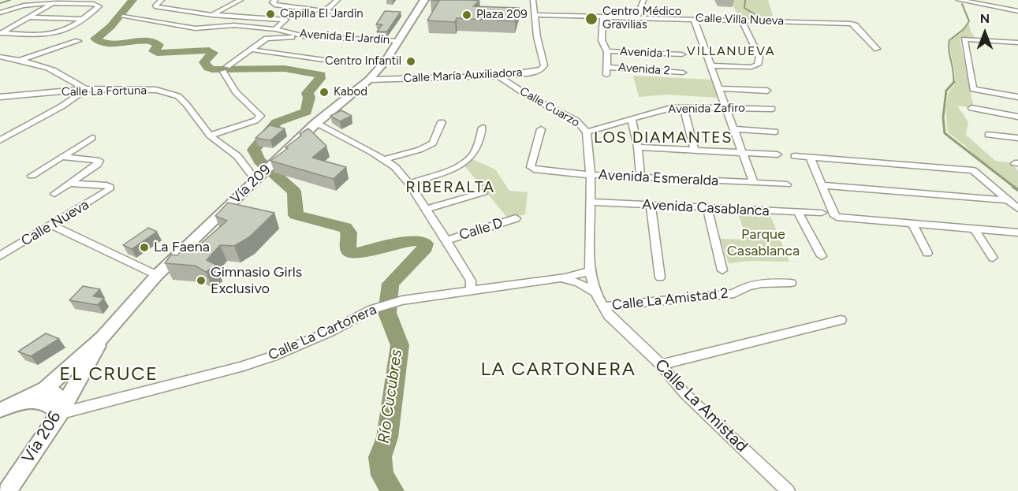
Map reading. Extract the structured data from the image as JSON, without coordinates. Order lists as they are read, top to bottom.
{
  "streets": {
    "main road": ["Vía 209", "Vía 206"],
    "street": [
      "Calle Villa Nueva",
      "Avenida El Jardín",
      "Avenida 1",
      "Avenida 2",
      "Calle María Auxiliadora",
      "Calle La Fortuna",
      "Calle Cuarzo",
      "Avenida Zafiro",
      "Avenida Esmeralda",
      "Avenida Casablanca",
      "Calle Nueva",
      "Calle D",
      "Calle La Amistad 2",
      "Calle La Cartonera",
      "Calle La Amistad"
    ]
  },
  "crossings": [
    ["Calle Villa Nueva", "Calle María Auxiliadora"],
    ["Avenida El Jardín", "Vía 209"],
    ["Calle María Auxiliadora", "Calle Cuarzo"],
    ["Calle María Auxiliadora", "Vía 209"],
    ["Calle La Fortuna", "Vía 209"],
    ["Calle Cuarzo", "Avenida Zafiro"],
    ["Calle Cuarzo", "Avenida Esmeralda"],
    ["Calle Cuarzo", "Avenida Casablanca"],
    ["Calle Cuarzo", "Calle La Amistad"],
    ["Vía 209", "Vía 206"],
    ["Avenida Casablanca", "Calle La Amistad"],
    ["Calle La Amistad 2", "Calle La Amistad"],
    ["Calle La Cartonera", "Calle La Amistad"],
    ["Calle La Cartonera", "Vía 206"]
  ],
  "districts": [
    "VILLANUEVA",
    "LOS DIAMANTES",
    "RIBERALTA",
    "LA CARTONERA",
    "EL CRUCE"
  ],
  "water": ["Río Cucubres"],
  "parks": ["Parque Casablanca"],
  "places": [
    "Capilla El Jardìn",
    "Plaza 209",
    "Centro Médico Gravilias",
    "Centro Infantil",
    "Kabod",
    "La Faena",
    "Gimnasio Girls Exclusivo"
  ],
  "north": "top"
}
